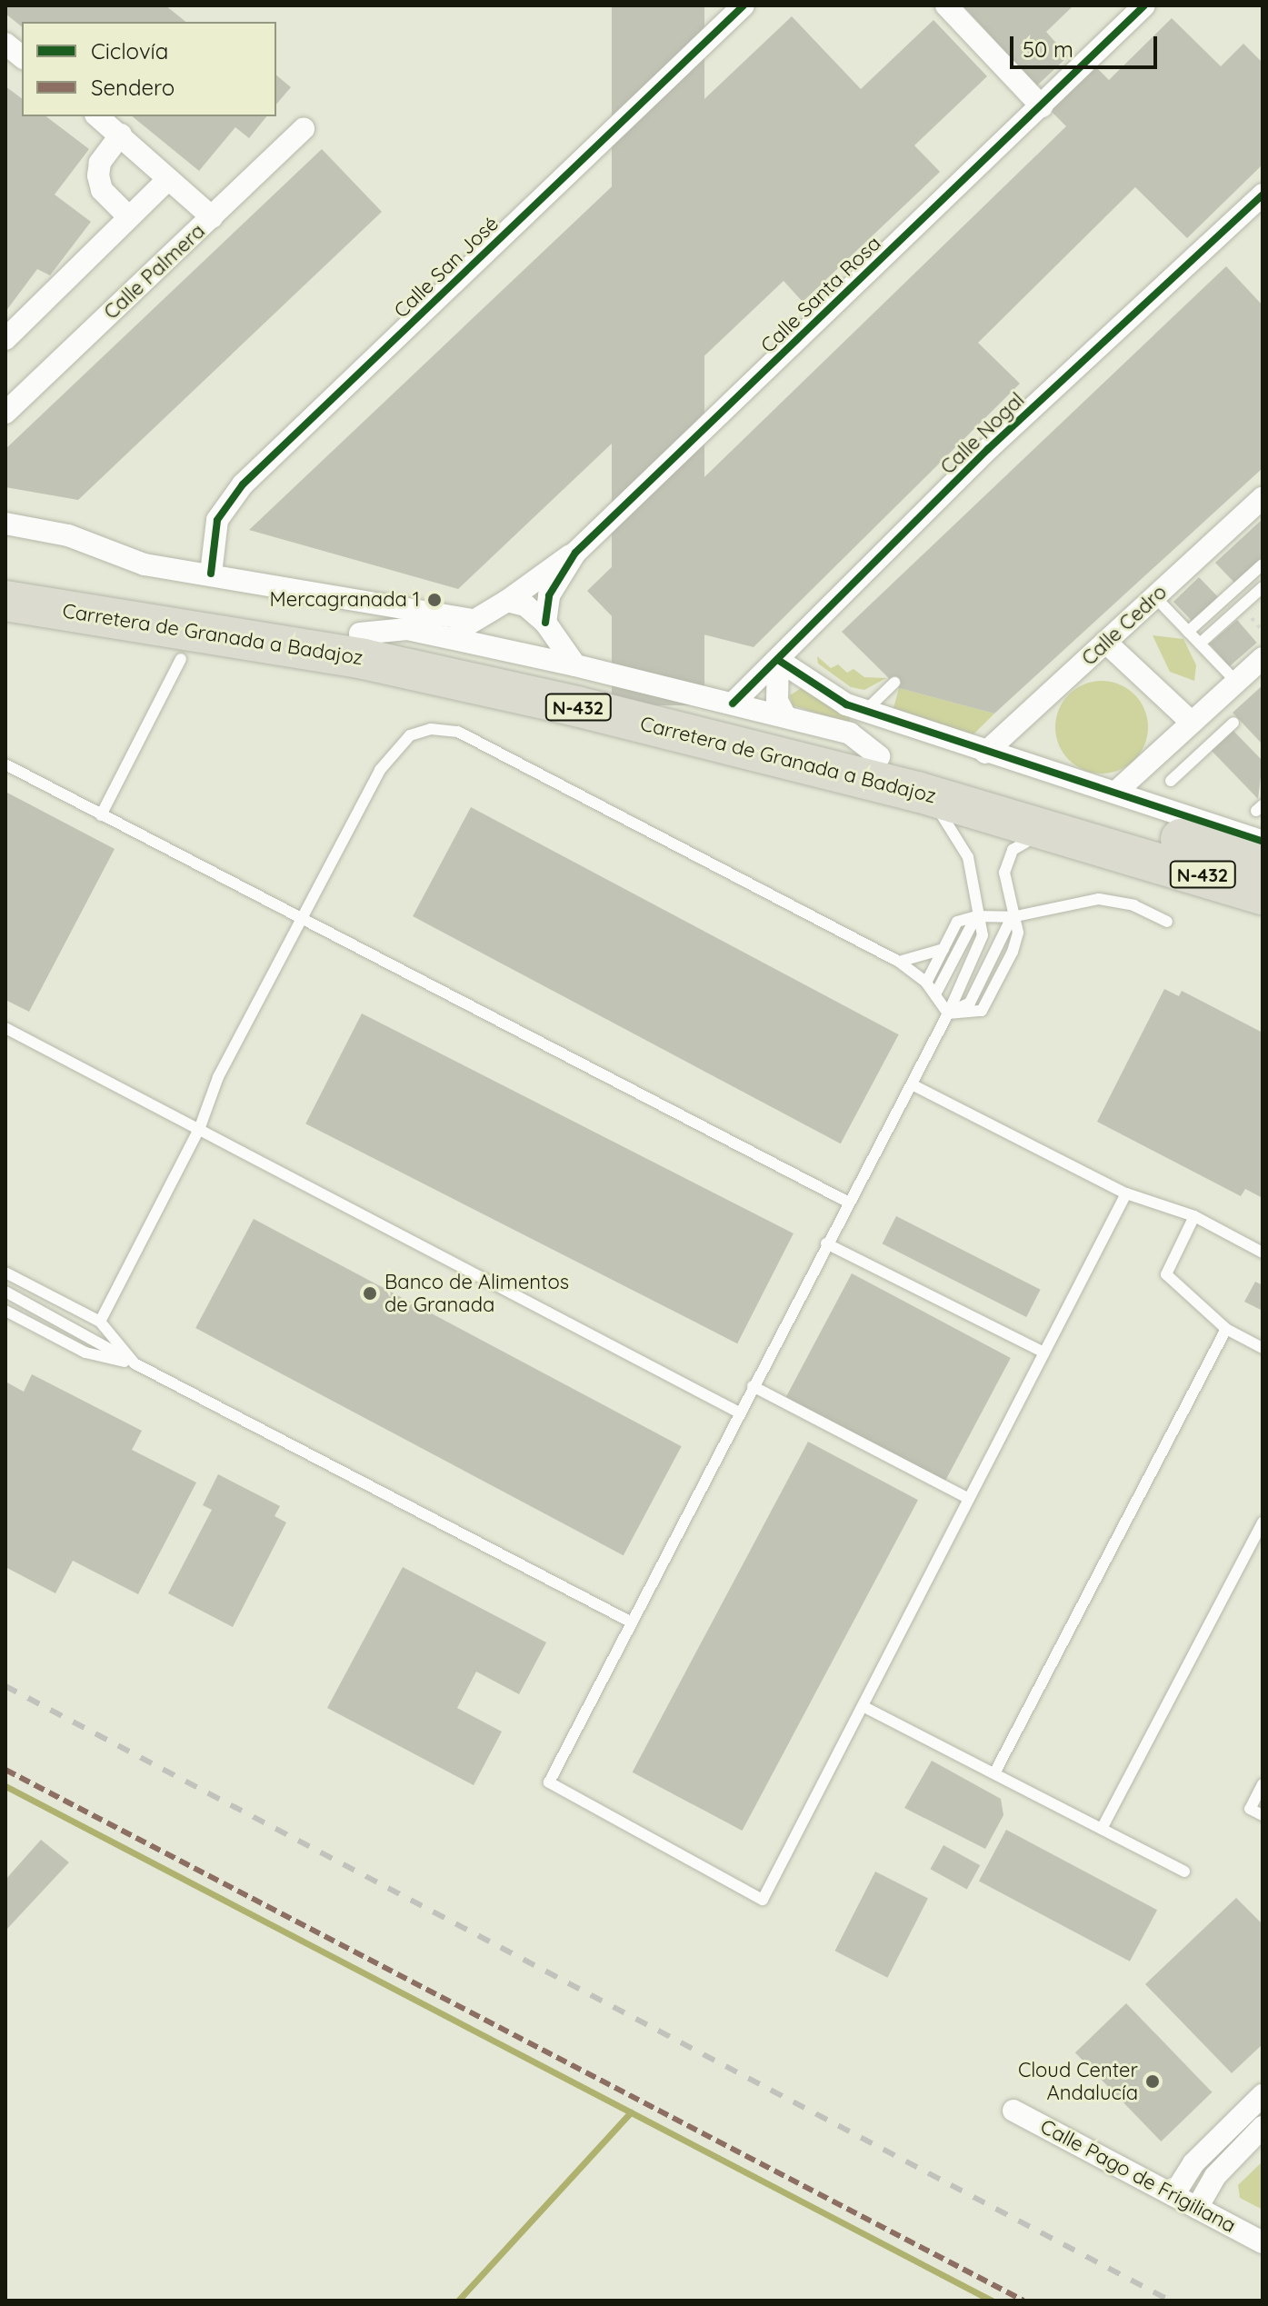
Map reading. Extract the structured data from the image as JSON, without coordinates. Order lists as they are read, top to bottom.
{
  "streets": {
    "highway": ["Carretera de Granada a Badajoz", "N-432"],
    "street": [
      "Calle San José",
      "Calle Palmera",
      "Calle Santa Rosa",
      "Calle Nogal",
      "Calle Cedro",
      "Calle Pago de Frigiliana"
    ]
  },
  "places": ["Mercagranada 1", "Banco de Alimentos de Granada", "Cloud Center Andalucía"],
  "legend": ["Ciclovía", "Sendero"],
  "scale_bar": "50 m"
}
